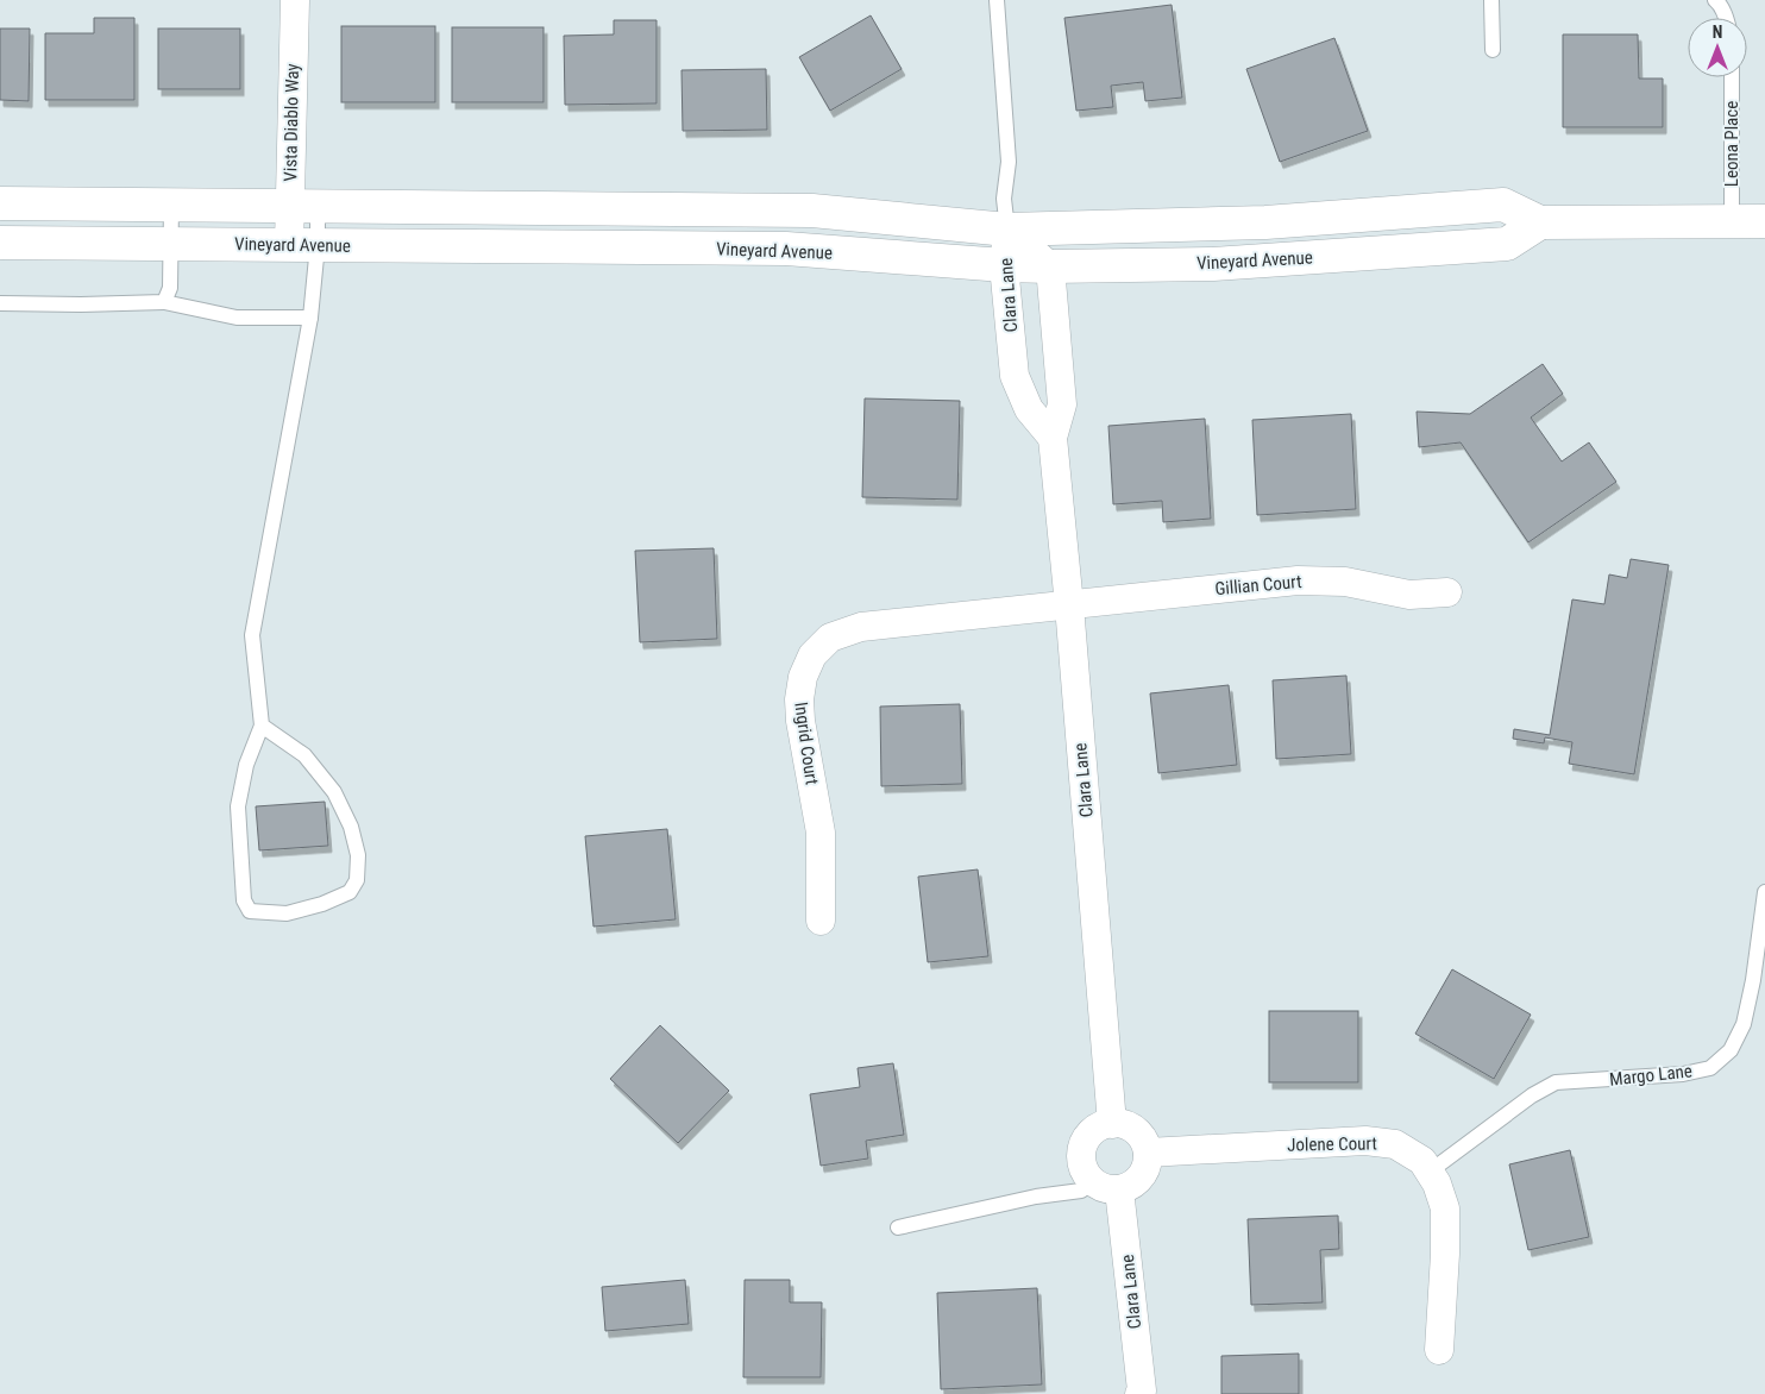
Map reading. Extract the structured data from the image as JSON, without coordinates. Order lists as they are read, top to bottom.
{
  "streets": {
    "street": [
      "Vista Diablo Way",
      "Vineyard Avenue",
      "Clara Lane",
      "Gillian Court",
      "Ingrid Court",
      "Jolene Court"
    ],
    "lane": ["Leona Place", "Margo Lane"]
  },
  "crossings": [
    ["Vista Diablo Way", "Vineyard Avenue"],
    ["Leona Place", "Vineyard Avenue"],
    ["Vineyard Avenue", "Clara Lane"],
    ["Clara Lane", "Gillian Court"],
    ["Clara Lane", "Ingrid Court"],
    ["Clara Lane", "Jolene Court"],
    ["Gillian Court", "Ingrid Court"],
    ["Margo Lane", "Jolene Court"]
  ],
  "north": "top"
}
